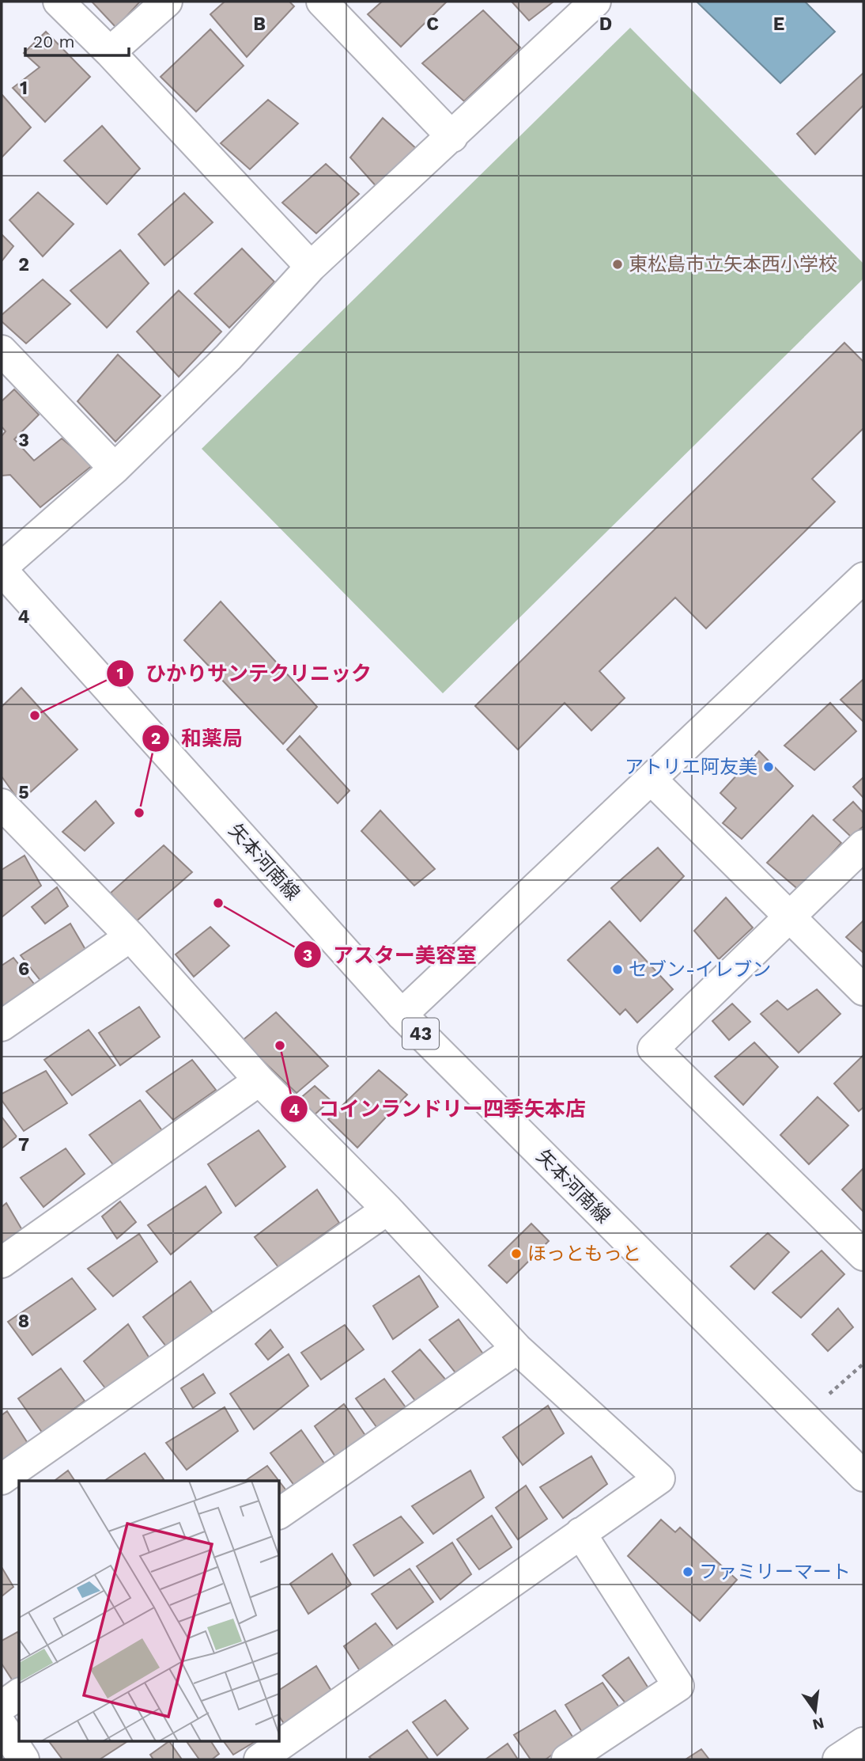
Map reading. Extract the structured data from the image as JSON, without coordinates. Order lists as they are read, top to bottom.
{
  "streets": {
    "street": ["矢本河南線", "43"]
  },
  "places": [
    "東松島市立矢本西小学校",
    "ひかりサンテクリニック",
    "アトリエ阿友美",
    "和薬局",
    "アスター美容室",
    "セブン-イレブン",
    "コインランドリー四季矢本店",
    "ほっともっと",
    "ファミリーマート"
  ],
  "scale_bar": "20 m",
  "north": "bottom",
  "grid": {
    "columns": [
      "B",
      "C",
      "D",
      "E"
    ],
    "rows": [
      "1",
      "2",
      "3",
      "4",
      "5",
      "6",
      "7",
      "8"
    ]
  }
}
